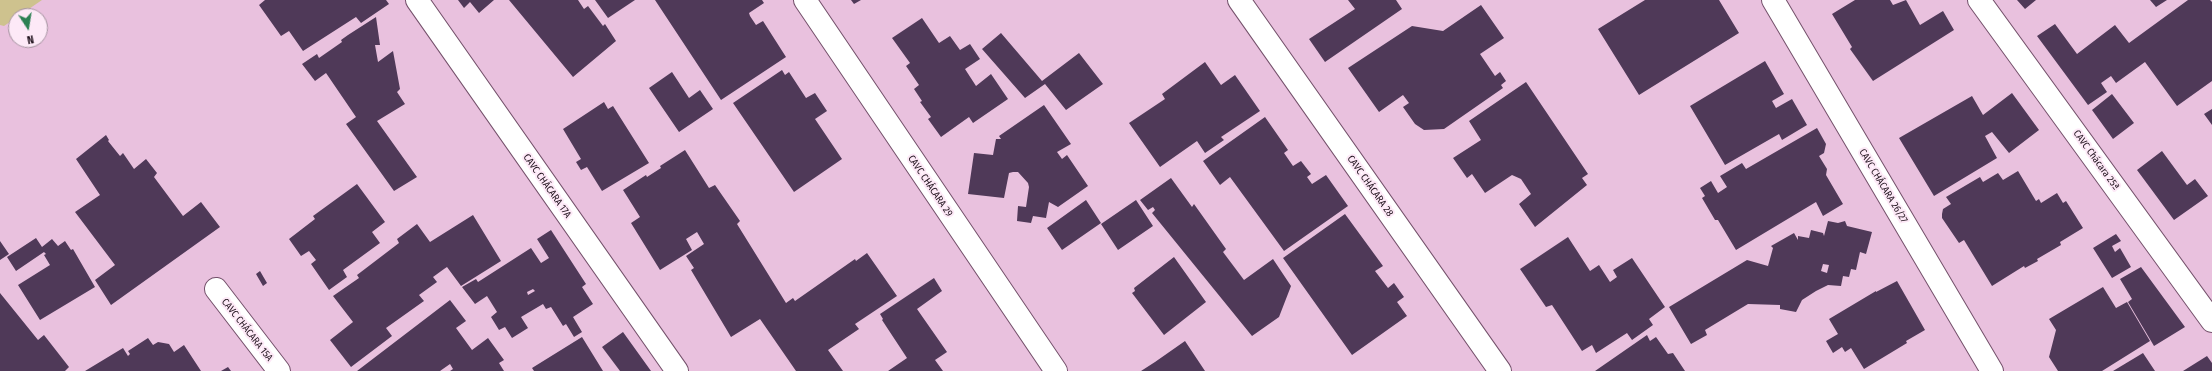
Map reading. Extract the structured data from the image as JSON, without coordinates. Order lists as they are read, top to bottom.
{
  "streets": {
    "street": [
      "CAVC Chácara 25ª",
      "CAVC CHÁCARA 17A",
      "CAVC CHÁCARA 29",
      "CAVC CHÁCARA 28",
      "CAVC CHÁCARA 26/27",
      "CAVC CHÁCARA 15A"
    ]
  },
  "north": "bottom"
}
